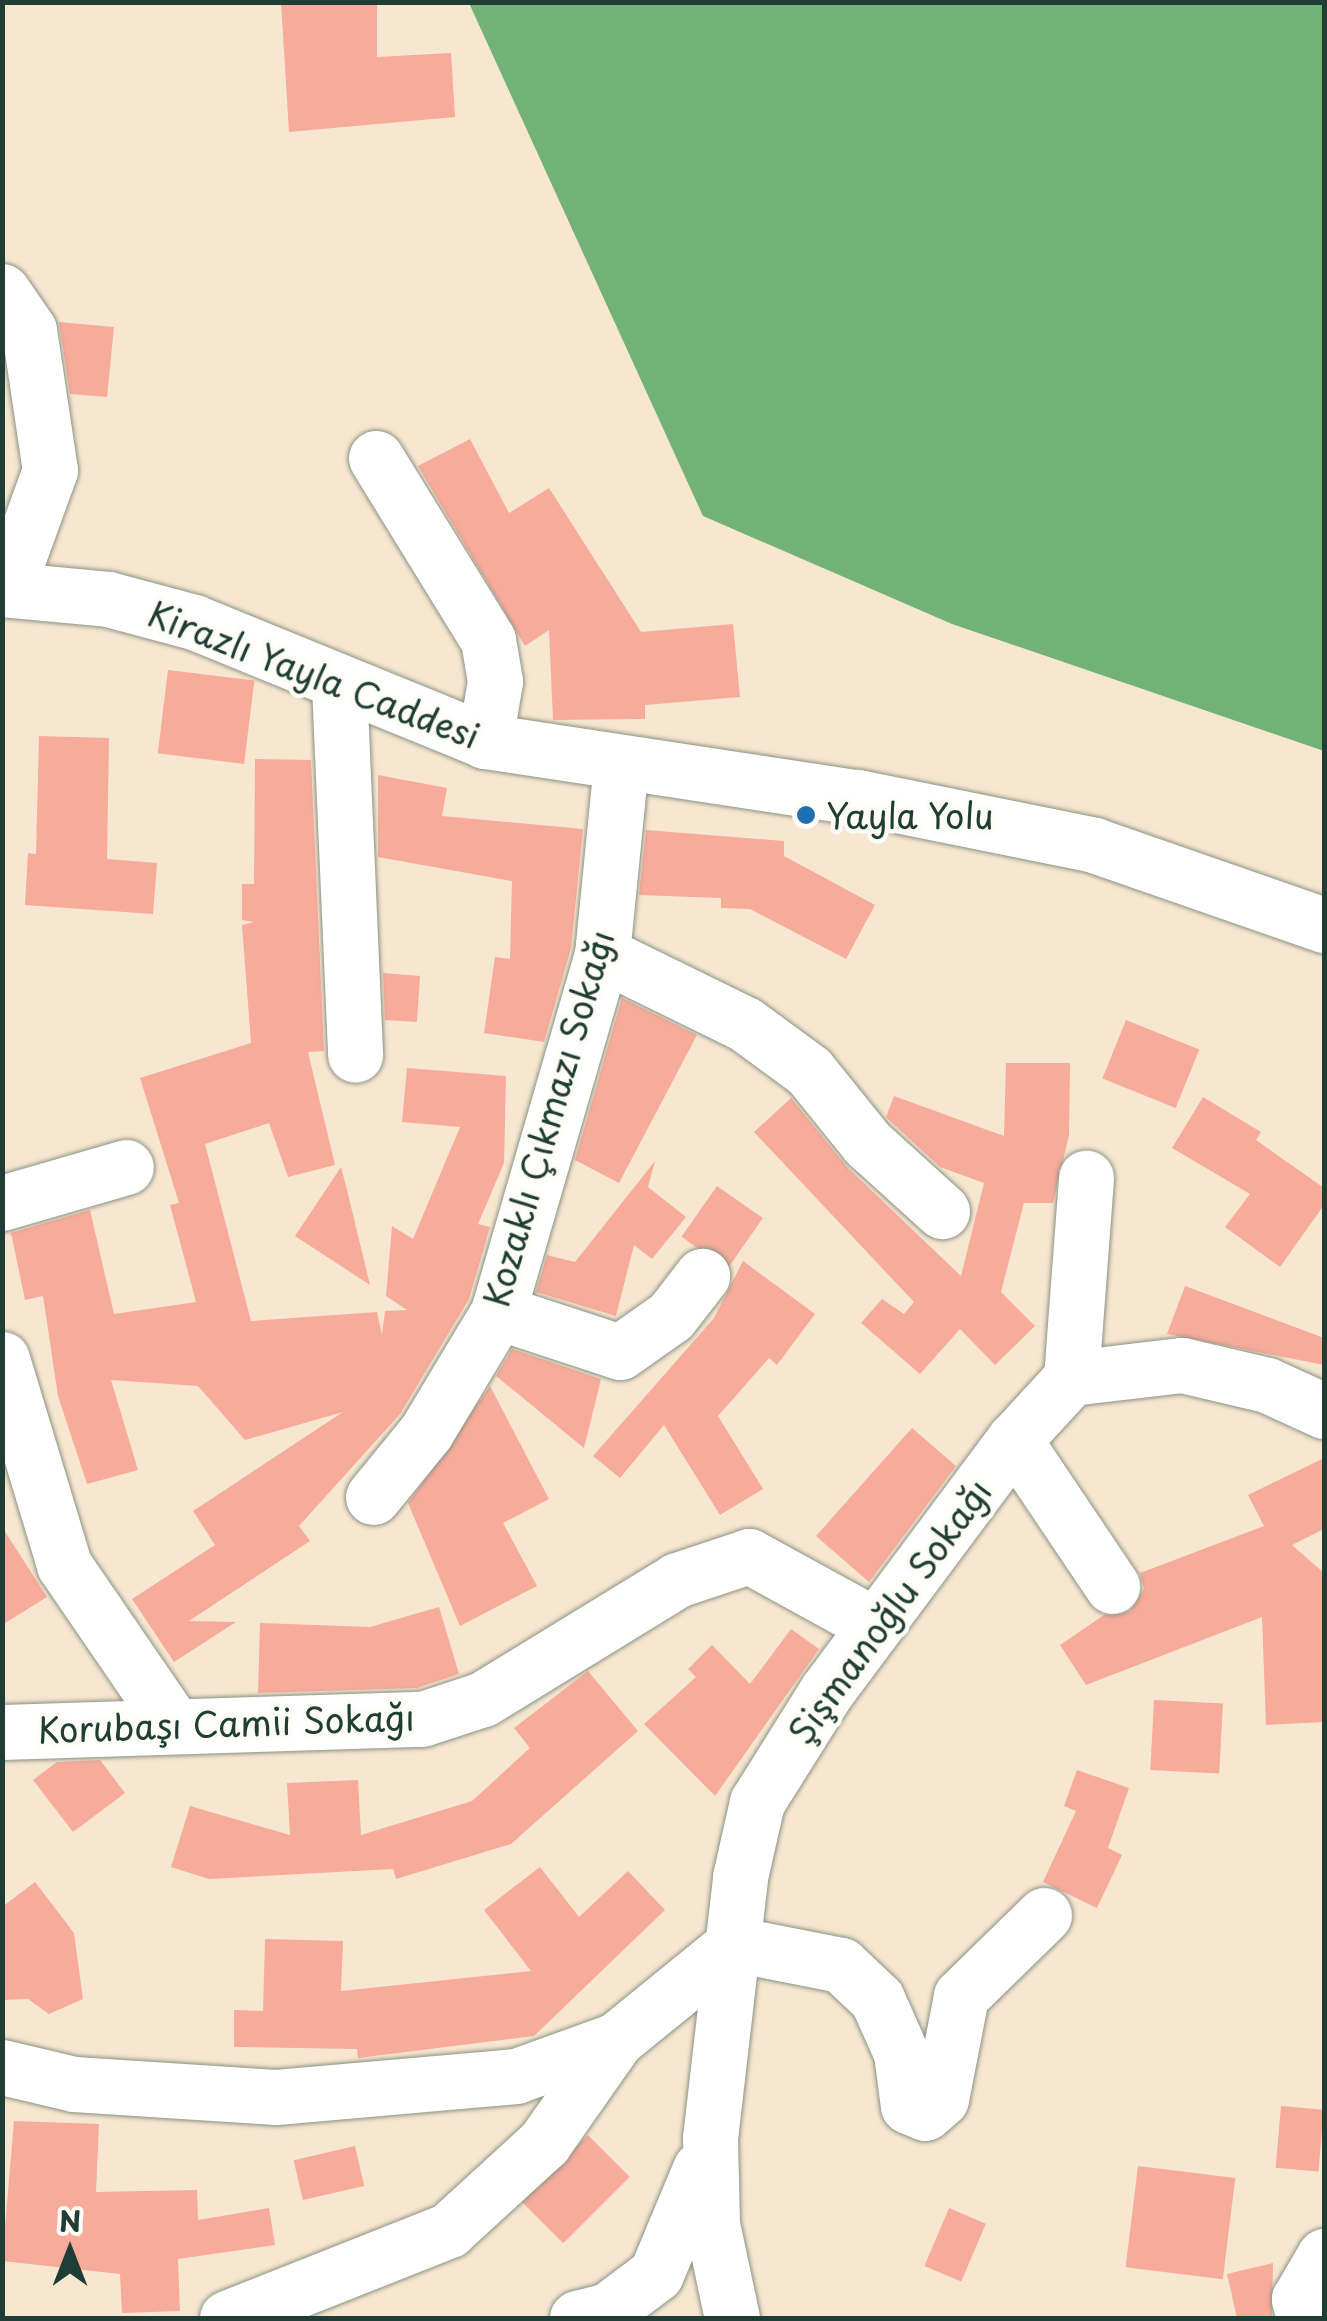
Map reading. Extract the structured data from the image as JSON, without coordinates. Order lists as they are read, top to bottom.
{
  "streets": {
    "street": [
      "Kirazlı Yayla Caddesi",
      "Kozaklı Çıkmazı Sokağı",
      "Şişmanoğlu Sokağı",
      "Korubaşı Camii Sokağı"
    ]
  },
  "crossings": [
    ["Kirazlı Yayla Caddesi", "Kozaklı Çıkmazı Sokağı"],
    ["Şişmanoğlu Sokağı", "Korubaşı Camii Sokağı"]
  ],
  "places": ["Yayla Yolu"],
  "north": "top"
}
